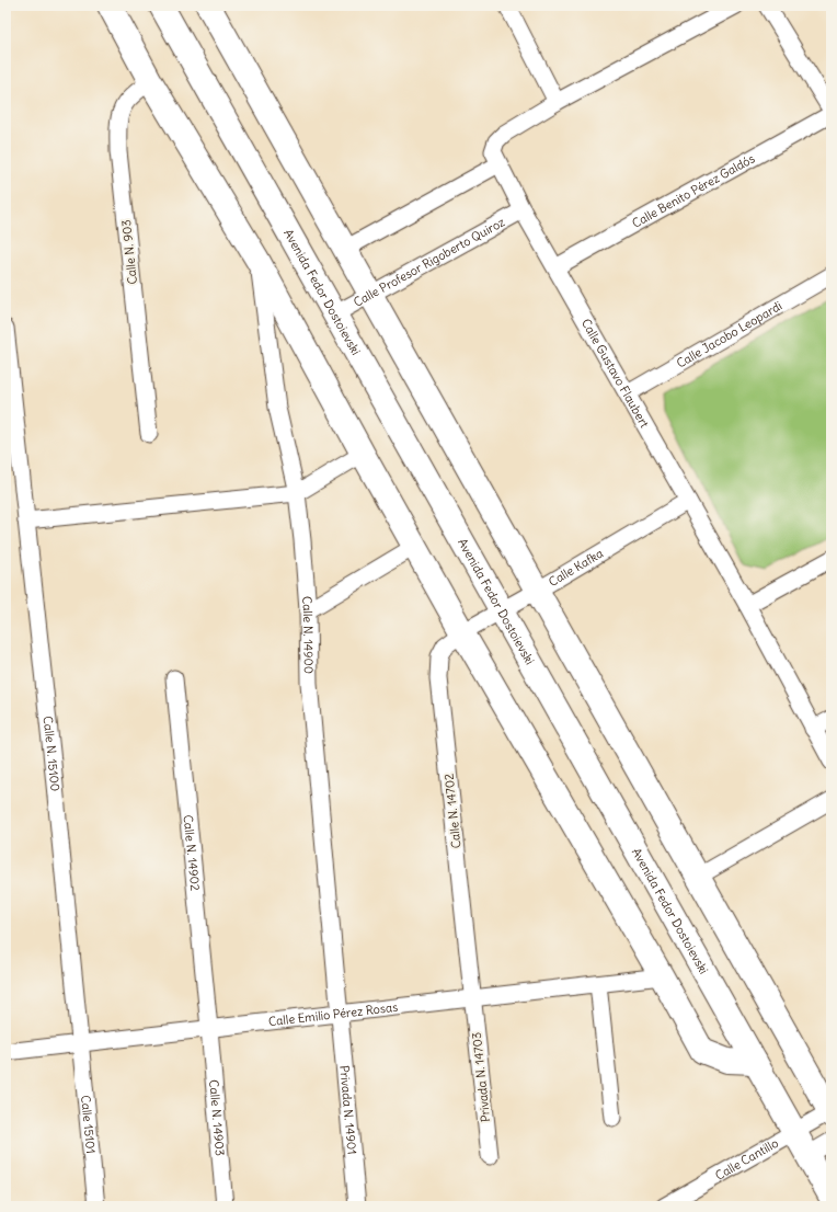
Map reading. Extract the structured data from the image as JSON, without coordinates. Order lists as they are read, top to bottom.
{
  "streets": {
    "main road": ["Avenida Fedor Dostoievski"],
    "street": [
      "Calle Benito Pérez Galdós",
      "Calle N. 903",
      "Calle Profesor Rigoberto Quiroz",
      "Calle Jacobo Leopardi",
      "Calle Gustavo Flaubert",
      "Calle Kafka",
      "Calle N. 14900",
      "Calle N. 15100",
      "Calle N. 14702",
      "Calle N. 14902",
      "Calle Emilio Pérez Rosas",
      "Privada N. 14703",
      "Privada N. 14901",
      "Calle N. 14903",
      "Calle 15101",
      "Calle Cantillo"
    ]
  },
  "crossings": [
    ["Calle Benito Pérez Galdós", "Calle Gustavo Flaubert"],
    ["Calle Profesor Rigoberto Quiroz", "Avenida Fedor Dostoievski"],
    ["Calle Profesor Rigoberto Quiroz", "Calle Gustavo Flaubert"],
    ["Avenida Fedor Dostoievski", "Calle Kafka"],
    ["Avenida Fedor Dostoievski", "Calle Cantillo"],
    ["Calle Jacobo Leopardi", "Calle Gustavo Flaubert"],
    ["Calle Gustavo Flaubert", "Calle Kafka"],
    ["Calle Kafka", "Calle N. 14702"],
    ["Calle N. 14900", "Calle Emilio Pérez Rosas"],
    ["Calle N. 14900", "Privada N. 14901"],
    ["Calle N. 15100", "Calle Emilio Pérez Rosas"],
    ["Calle N. 15100", "Calle 15101"],
    ["Calle N. 14702", "Calle Emilio Pérez Rosas"],
    ["Calle N. 14702", "Privada N. 14703"],
    ["Calle N. 14902", "Calle Emilio Pérez Rosas"],
    ["Calle N. 14902", "Calle N. 14903"],
    ["Calle Emilio Pérez Rosas", "Privada N. 14703"],
    ["Calle Emilio Pérez Rosas", "Privada N. 14901"],
    ["Calle Emilio Pérez Rosas", "Calle N. 14903"],
    ["Calle Emilio Pérez Rosas", "Calle 15101"]
  ]
}
